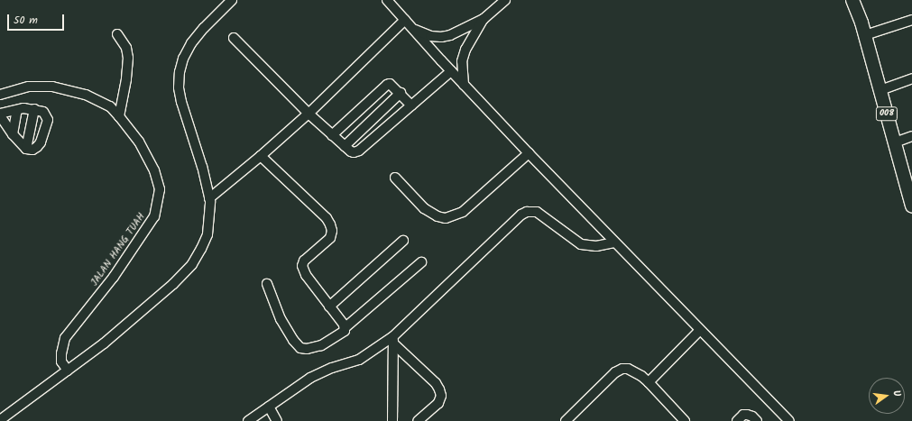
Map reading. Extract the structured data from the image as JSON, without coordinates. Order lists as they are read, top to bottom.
{
  "streets": {
    "highway": ["008"],
    "street": ["JALAN HANG TUAH"]
  },
  "scale_bar": "50 m",
  "north": "right"
}
